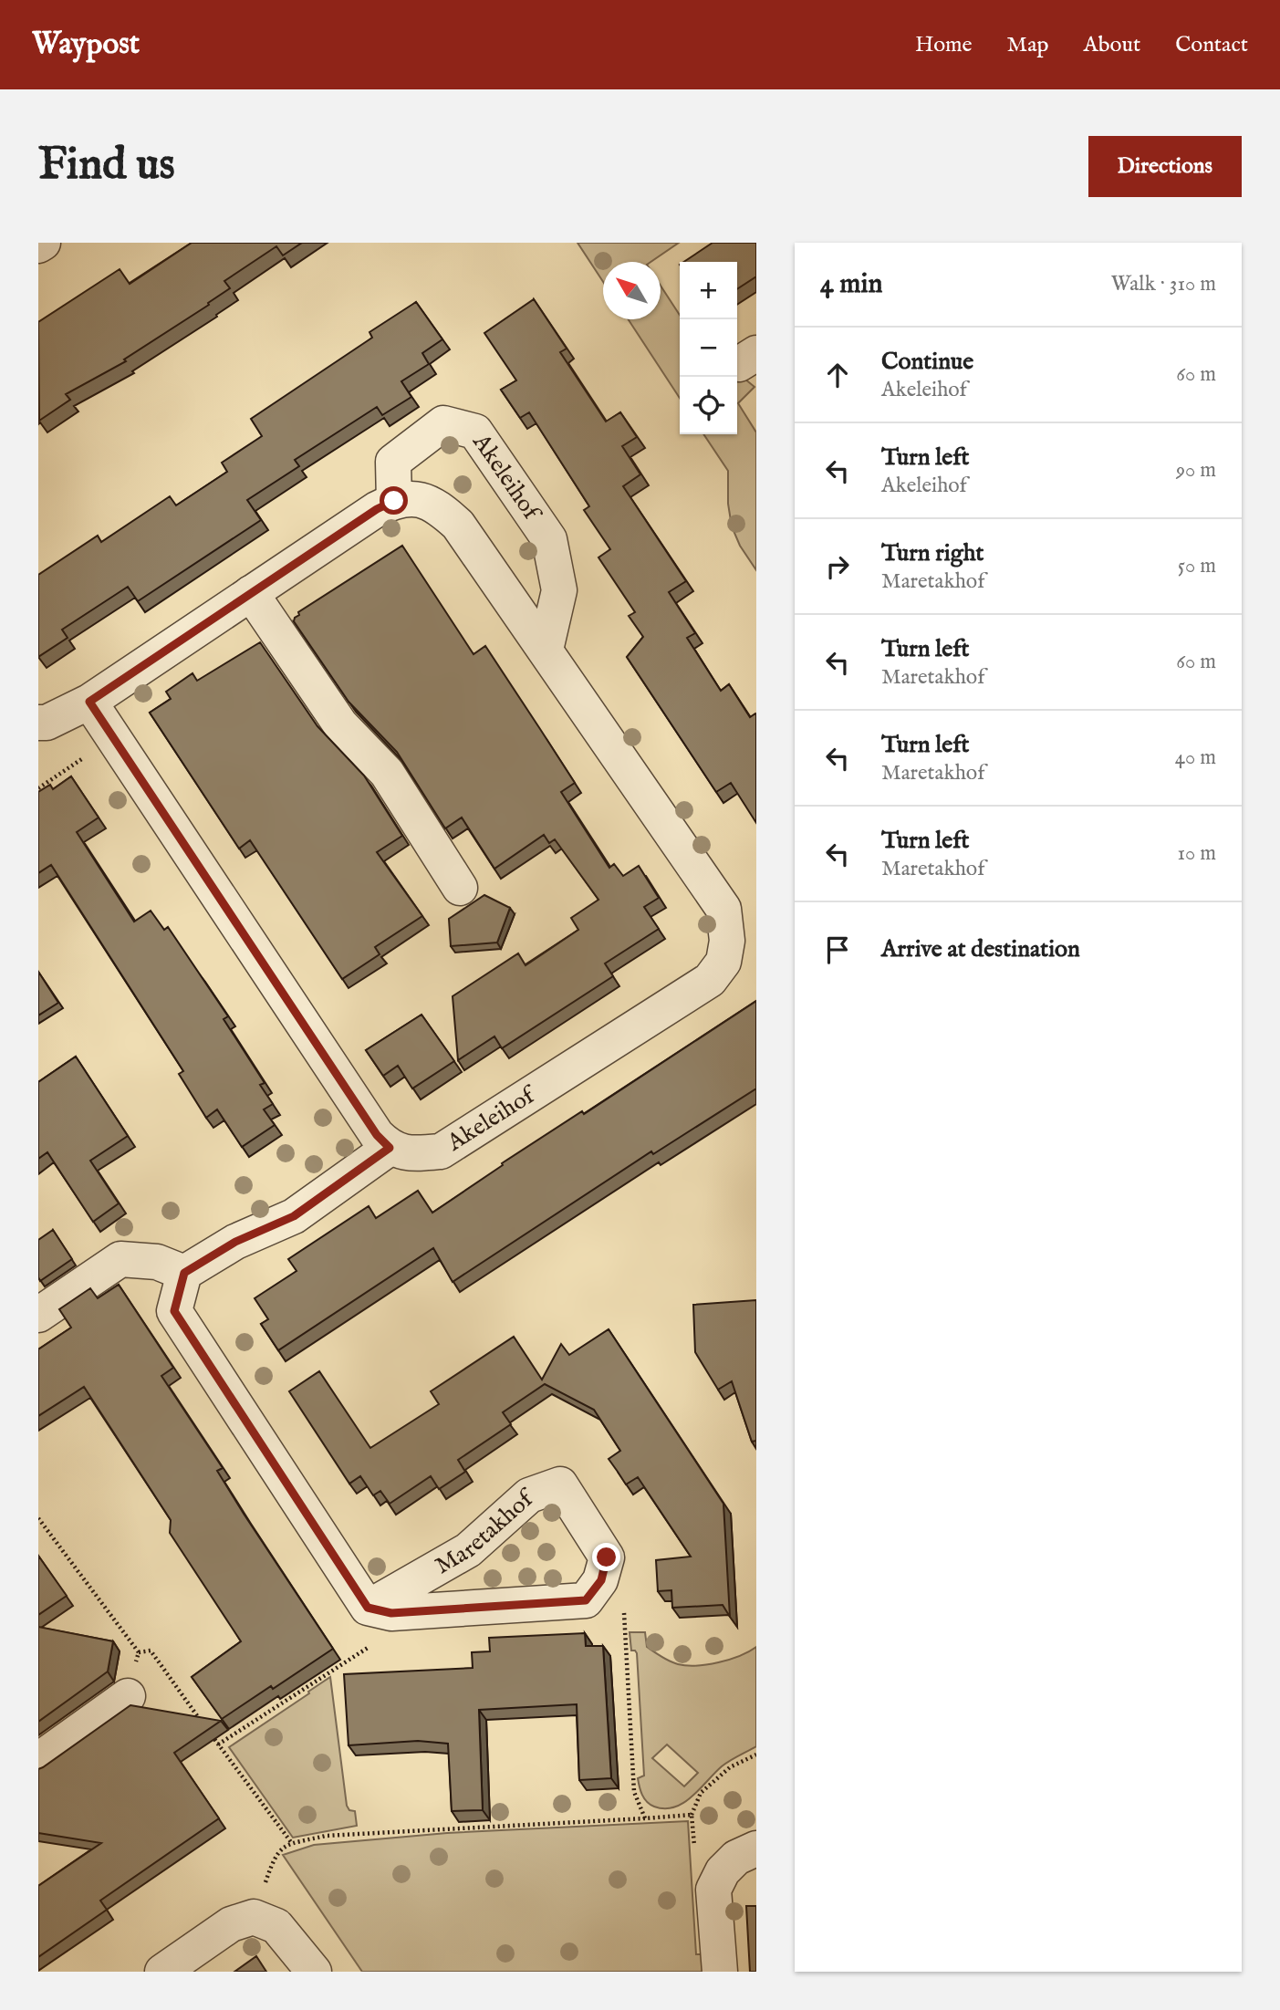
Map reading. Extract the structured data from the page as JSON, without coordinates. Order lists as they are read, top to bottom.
{
  "streets": {
    "street": ["Akeleihof", "Maretakhof"]
  },
  "north": "top left",
  "page": {
    "header": "Waypost",
    "nav": [
      "Home",
      "Map",
      "About",
      "Contact"
    ],
    "buttons": "Directions",
    "title": "Find us",
    "heading": ["4 min", "Walk · 310 m"],
    "map_buttons": ["+", "−"],
    "list": [
      ["Continue", "Akeleihof", "60 m"],
      ["Turn left", "Akeleihof", "90 m"],
      ["Turn right", "Maretakhof", "50 m"],
      ["Turn left", "Maretakhof", "60 m"],
      ["Turn left", "Maretakhof", "40 m"],
      ["Turn left", "Maretakhof", "10 m"],
      "Arrive at destination"
    ]
  }
}
